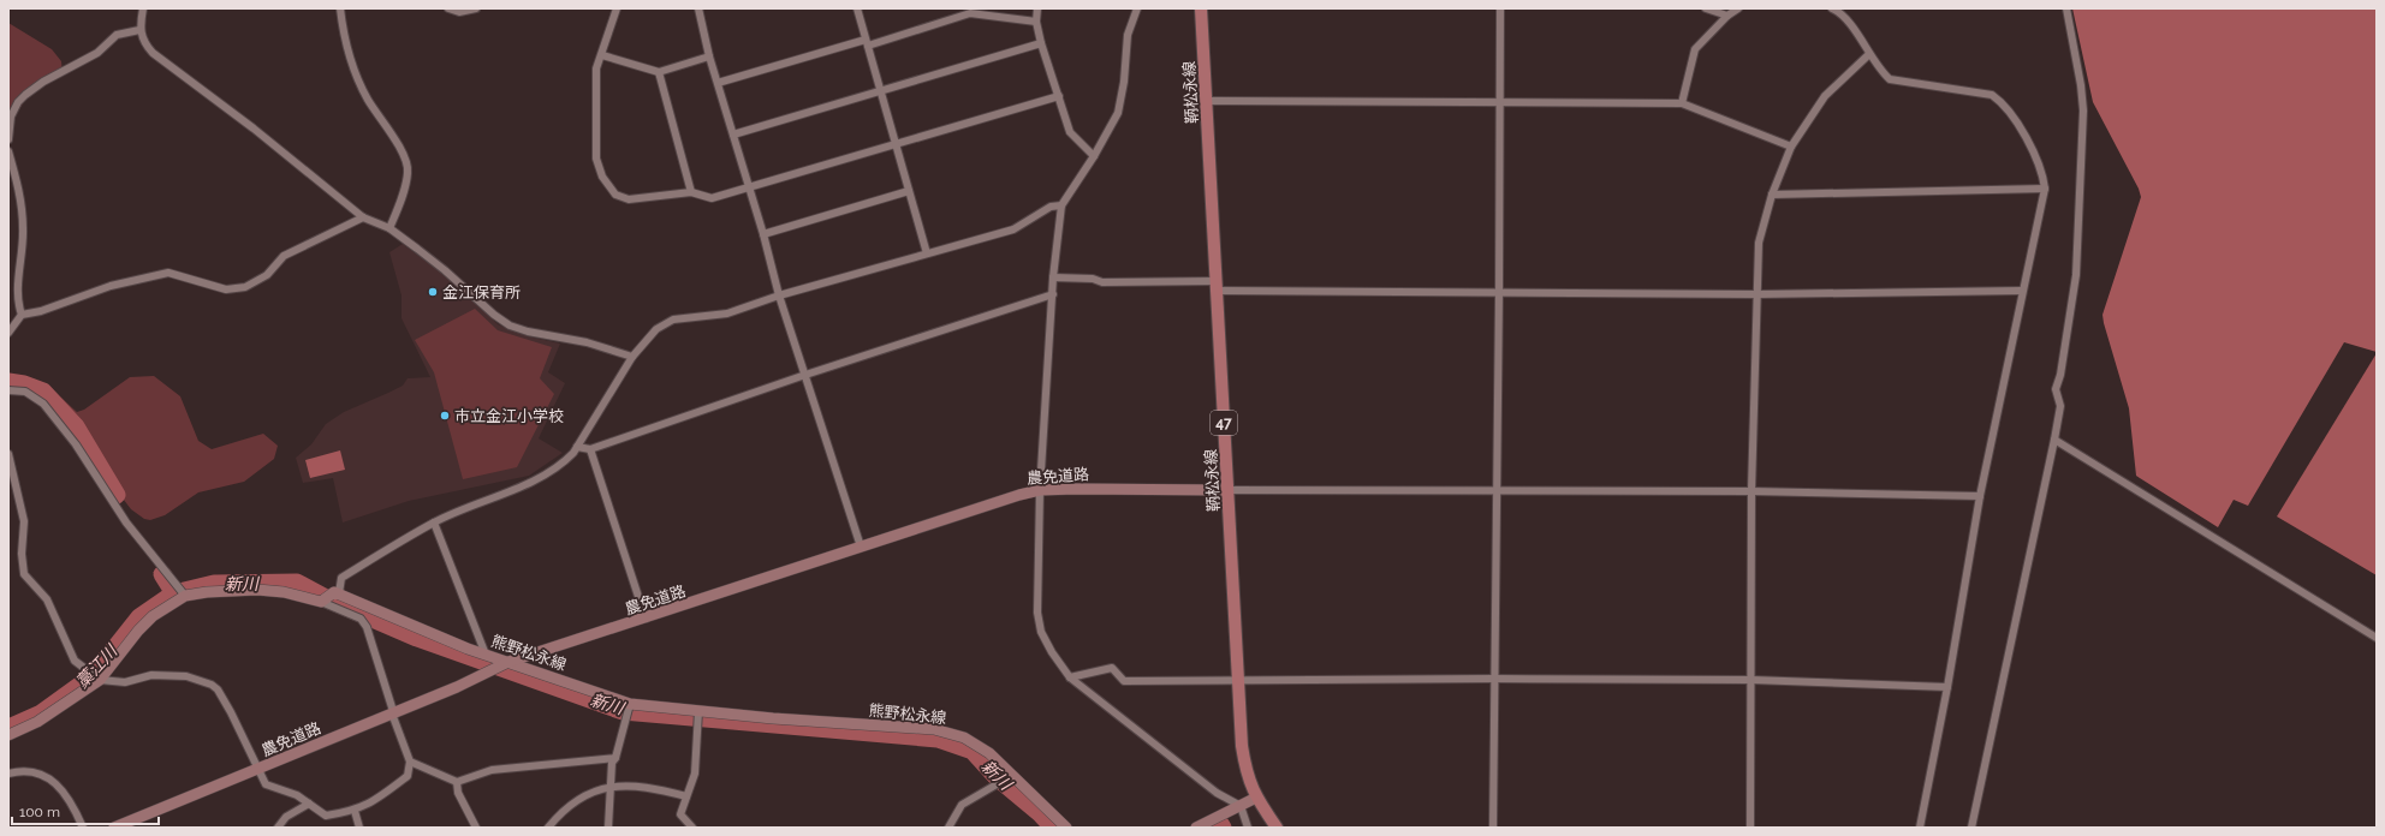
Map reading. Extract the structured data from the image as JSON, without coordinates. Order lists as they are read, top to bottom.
{
  "streets": {
    "main road": [
      "鞆松永線",
      "47",
      "農免道路",
      "熊野松永線"
    ]
  },
  "crossings": [
    ["鞆松永線", "農免道路"],
    ["農免道路", "熊野松永線"]
  ],
  "water": ["新川", "藁江川"],
  "places": ["金江保育所", "市立金江小学校"],
  "scale_bar": "100 m"
}
